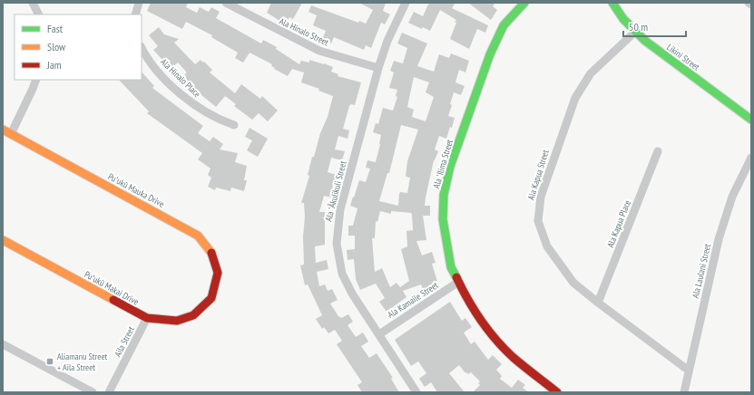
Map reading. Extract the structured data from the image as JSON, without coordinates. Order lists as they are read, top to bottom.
{
  "streets": {
    "street": [
      "Ala Hinalo Street",
      "Likini Street",
      "Ala Hinalo Place",
      "Ala ʻIlima Street",
      "Ala Kapua Street",
      "Puʻukū Mauka Drive",
      "Ala ʻĀkulikuli Street",
      "Ala Kapua Place",
      "Ala Laulani Street",
      "Puʻukū Makai Drive",
      "Ala Kamaile Street",
      "Aila Street"
    ]
  },
  "crossings": [
    ["Ala Hinalo Street", "Ala ʻĀkulikuli Street"],
    ["Likini Street", "Ala Kapua Street"],
    ["Ala ʻIlima Street", "Ala Kamaile Street"],
    ["Ala Kapua Street", "Ala Kapua Place"],
    ["Ala Kapua Street", "Ala Laulani Street"],
    ["Puʻukū Mauka Drive", "Puʻukū Makai Drive"],
    ["Ala ʻĀkulikuli Street", "Ala Kamaile Street"],
    ["Puʻukū Makai Drive", "Aila Street"]
  ],
  "places": {
    "transit": ["Aliamanu Street + Aila Street"]
  },
  "legend": ["Fast", "Slow", "Jam"],
  "scale_bar": "50 m"
}
